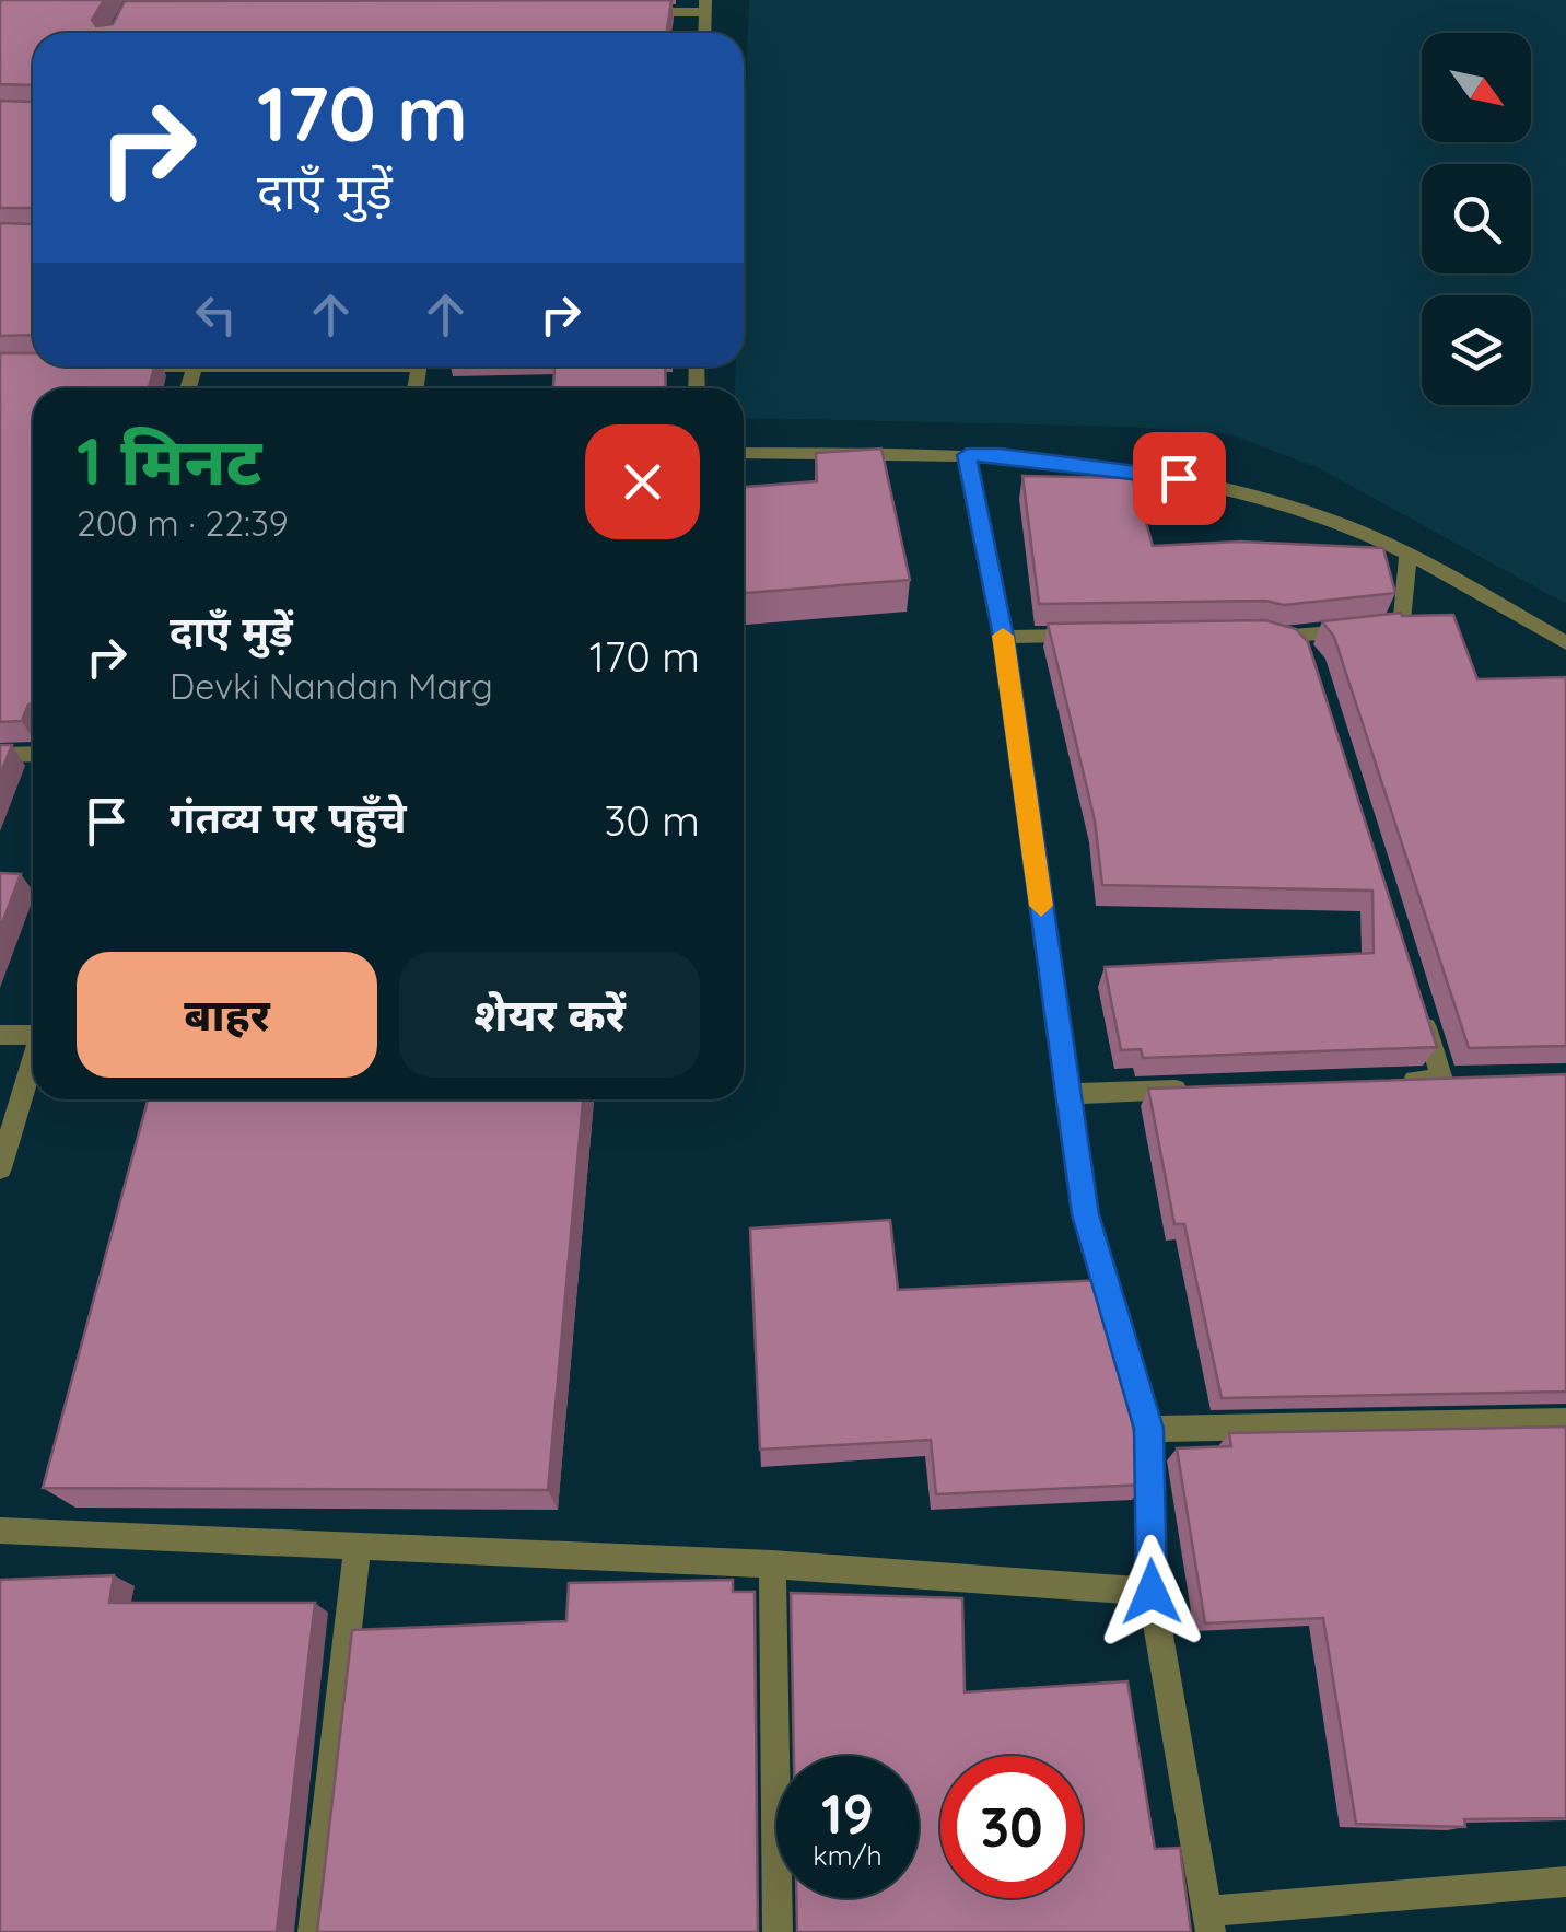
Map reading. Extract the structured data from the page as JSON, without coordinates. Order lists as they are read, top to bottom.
{
  "north": "bottom right",
  "page": {
    "turn": ["170 m", "दाएँ मुड़ें"],
    "heading": ["1 मिनट", "200 m · 22:39"],
    "list": [
      {
        "name": "दाएँ मुड़ें",
        "note": "Devki Nandan Marg",
        "value": "170 m"
      },
      {
        "name": "गंतव्य पर पहुँचे",
        "value": "30 m"
      }
    ],
    "buttons": ["बाहर", "शेयर करें"],
    "speed": "19 km/h",
    "limit": "30"
  }
}
